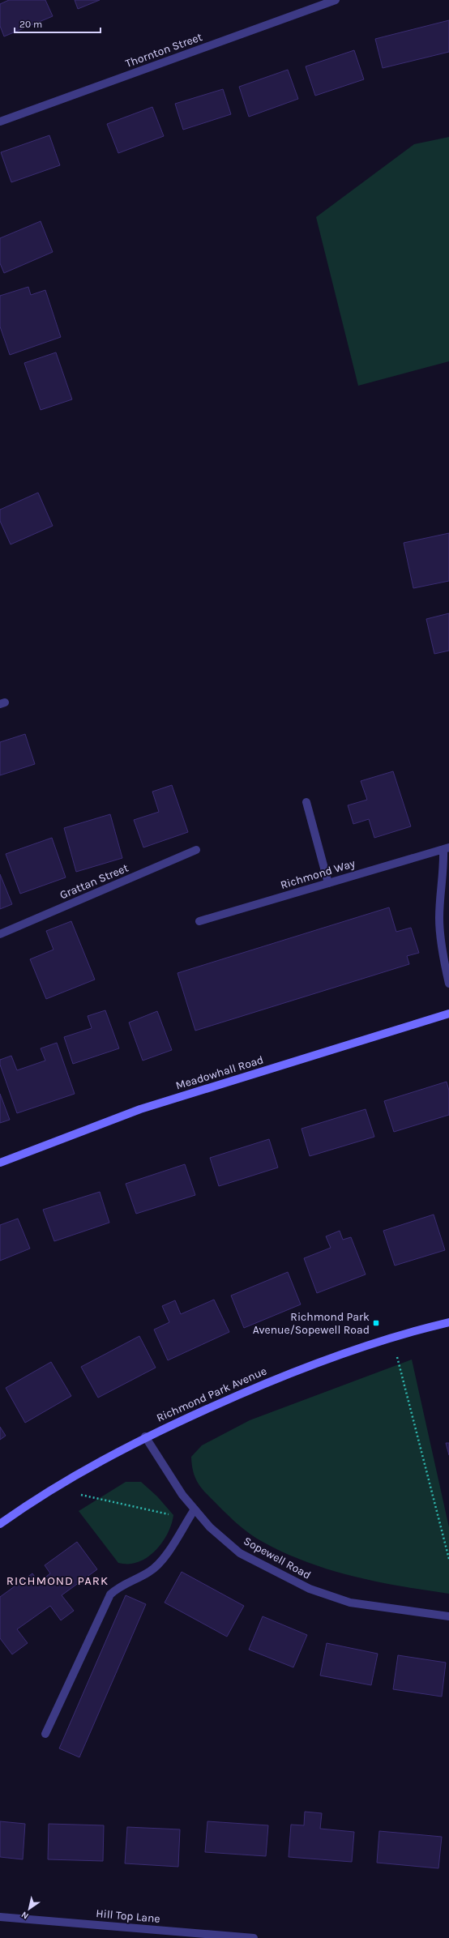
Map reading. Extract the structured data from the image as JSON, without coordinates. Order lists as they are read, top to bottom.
{
  "streets": {
    "street": [
      "Thornton Street",
      "Richmond Way",
      "Grattan Street",
      "Meadowhall Road",
      "Richmond Park Avenue",
      "Sopewell Road",
      "Hill Top Lane"
    ]
  },
  "crossings": [
    ["Richmond Park Avenue", "Sopewell Road"]
  ],
  "districts": ["RICHMOND PARK"],
  "places": {
    "transit": ["Richmond Park Avenue/Sopewell Road"]
  },
  "scale_bar": "20 m",
  "north": "bottom left"
}
